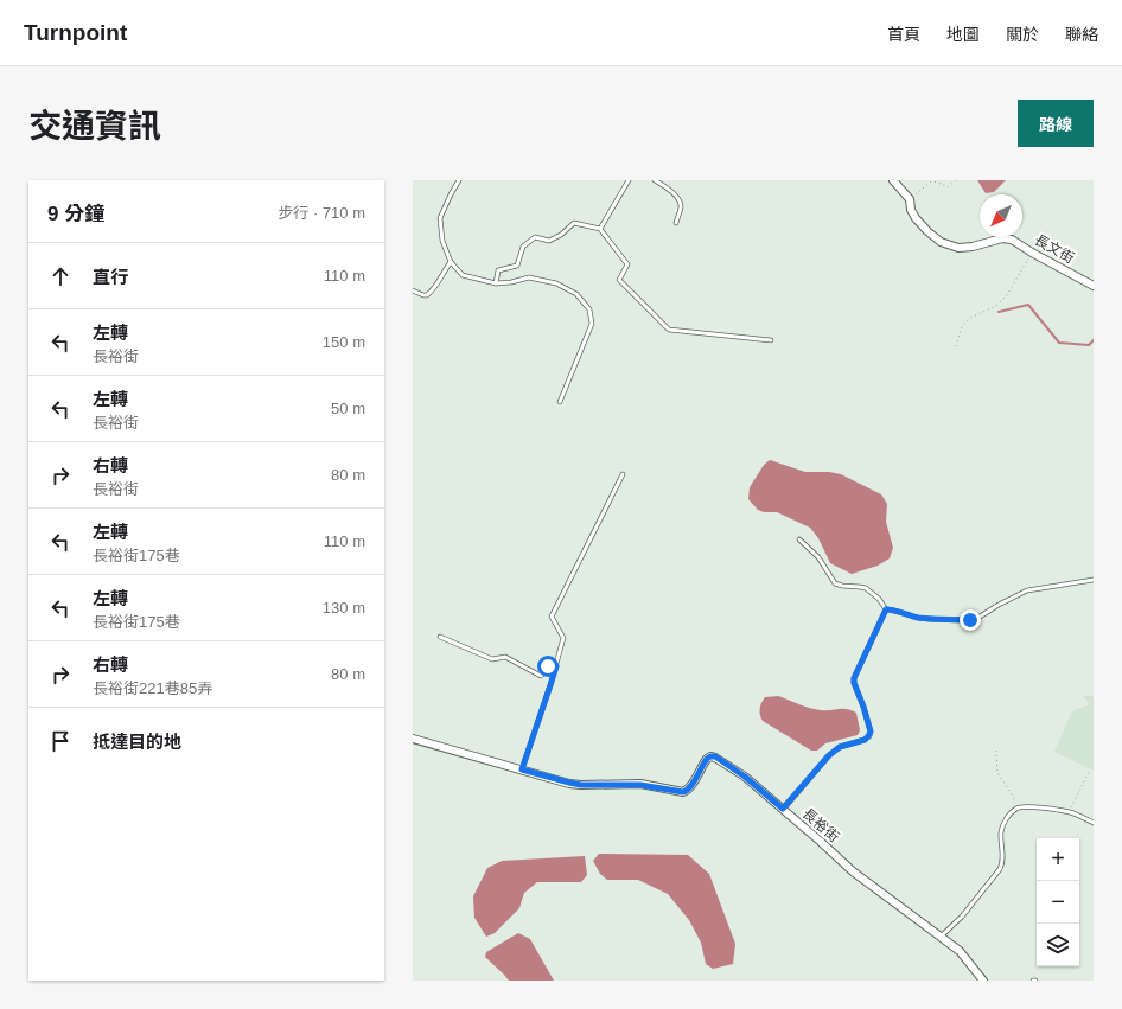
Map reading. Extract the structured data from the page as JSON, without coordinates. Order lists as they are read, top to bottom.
{
  "streets": {
    "street": ["長文街", "長裕街"]
  },
  "north": "bottom left",
  "page": {
    "header": "Turnpoint",
    "nav": [
      "首頁",
      "地圖",
      "關於",
      "聯絡"
    ],
    "title": "交通資訊",
    "buttons": "路線",
    "heading": ["9 分鐘", "步行 · 710 m"],
    "list": [
      ["直行", "110 m"],
      ["左轉", "長裕街", "150 m"],
      ["左轉", "長裕街", "50 m"],
      ["右轉", "長裕街", "80 m"],
      ["左轉", "長裕街175巷", "110 m"],
      ["左轉", "長裕街175巷", "130 m"],
      ["右轉", "長裕街221巷85弄", "80 m"],
      "抵達目的地"
    ],
    "map_buttons": ["+", "−"]
  }
}
